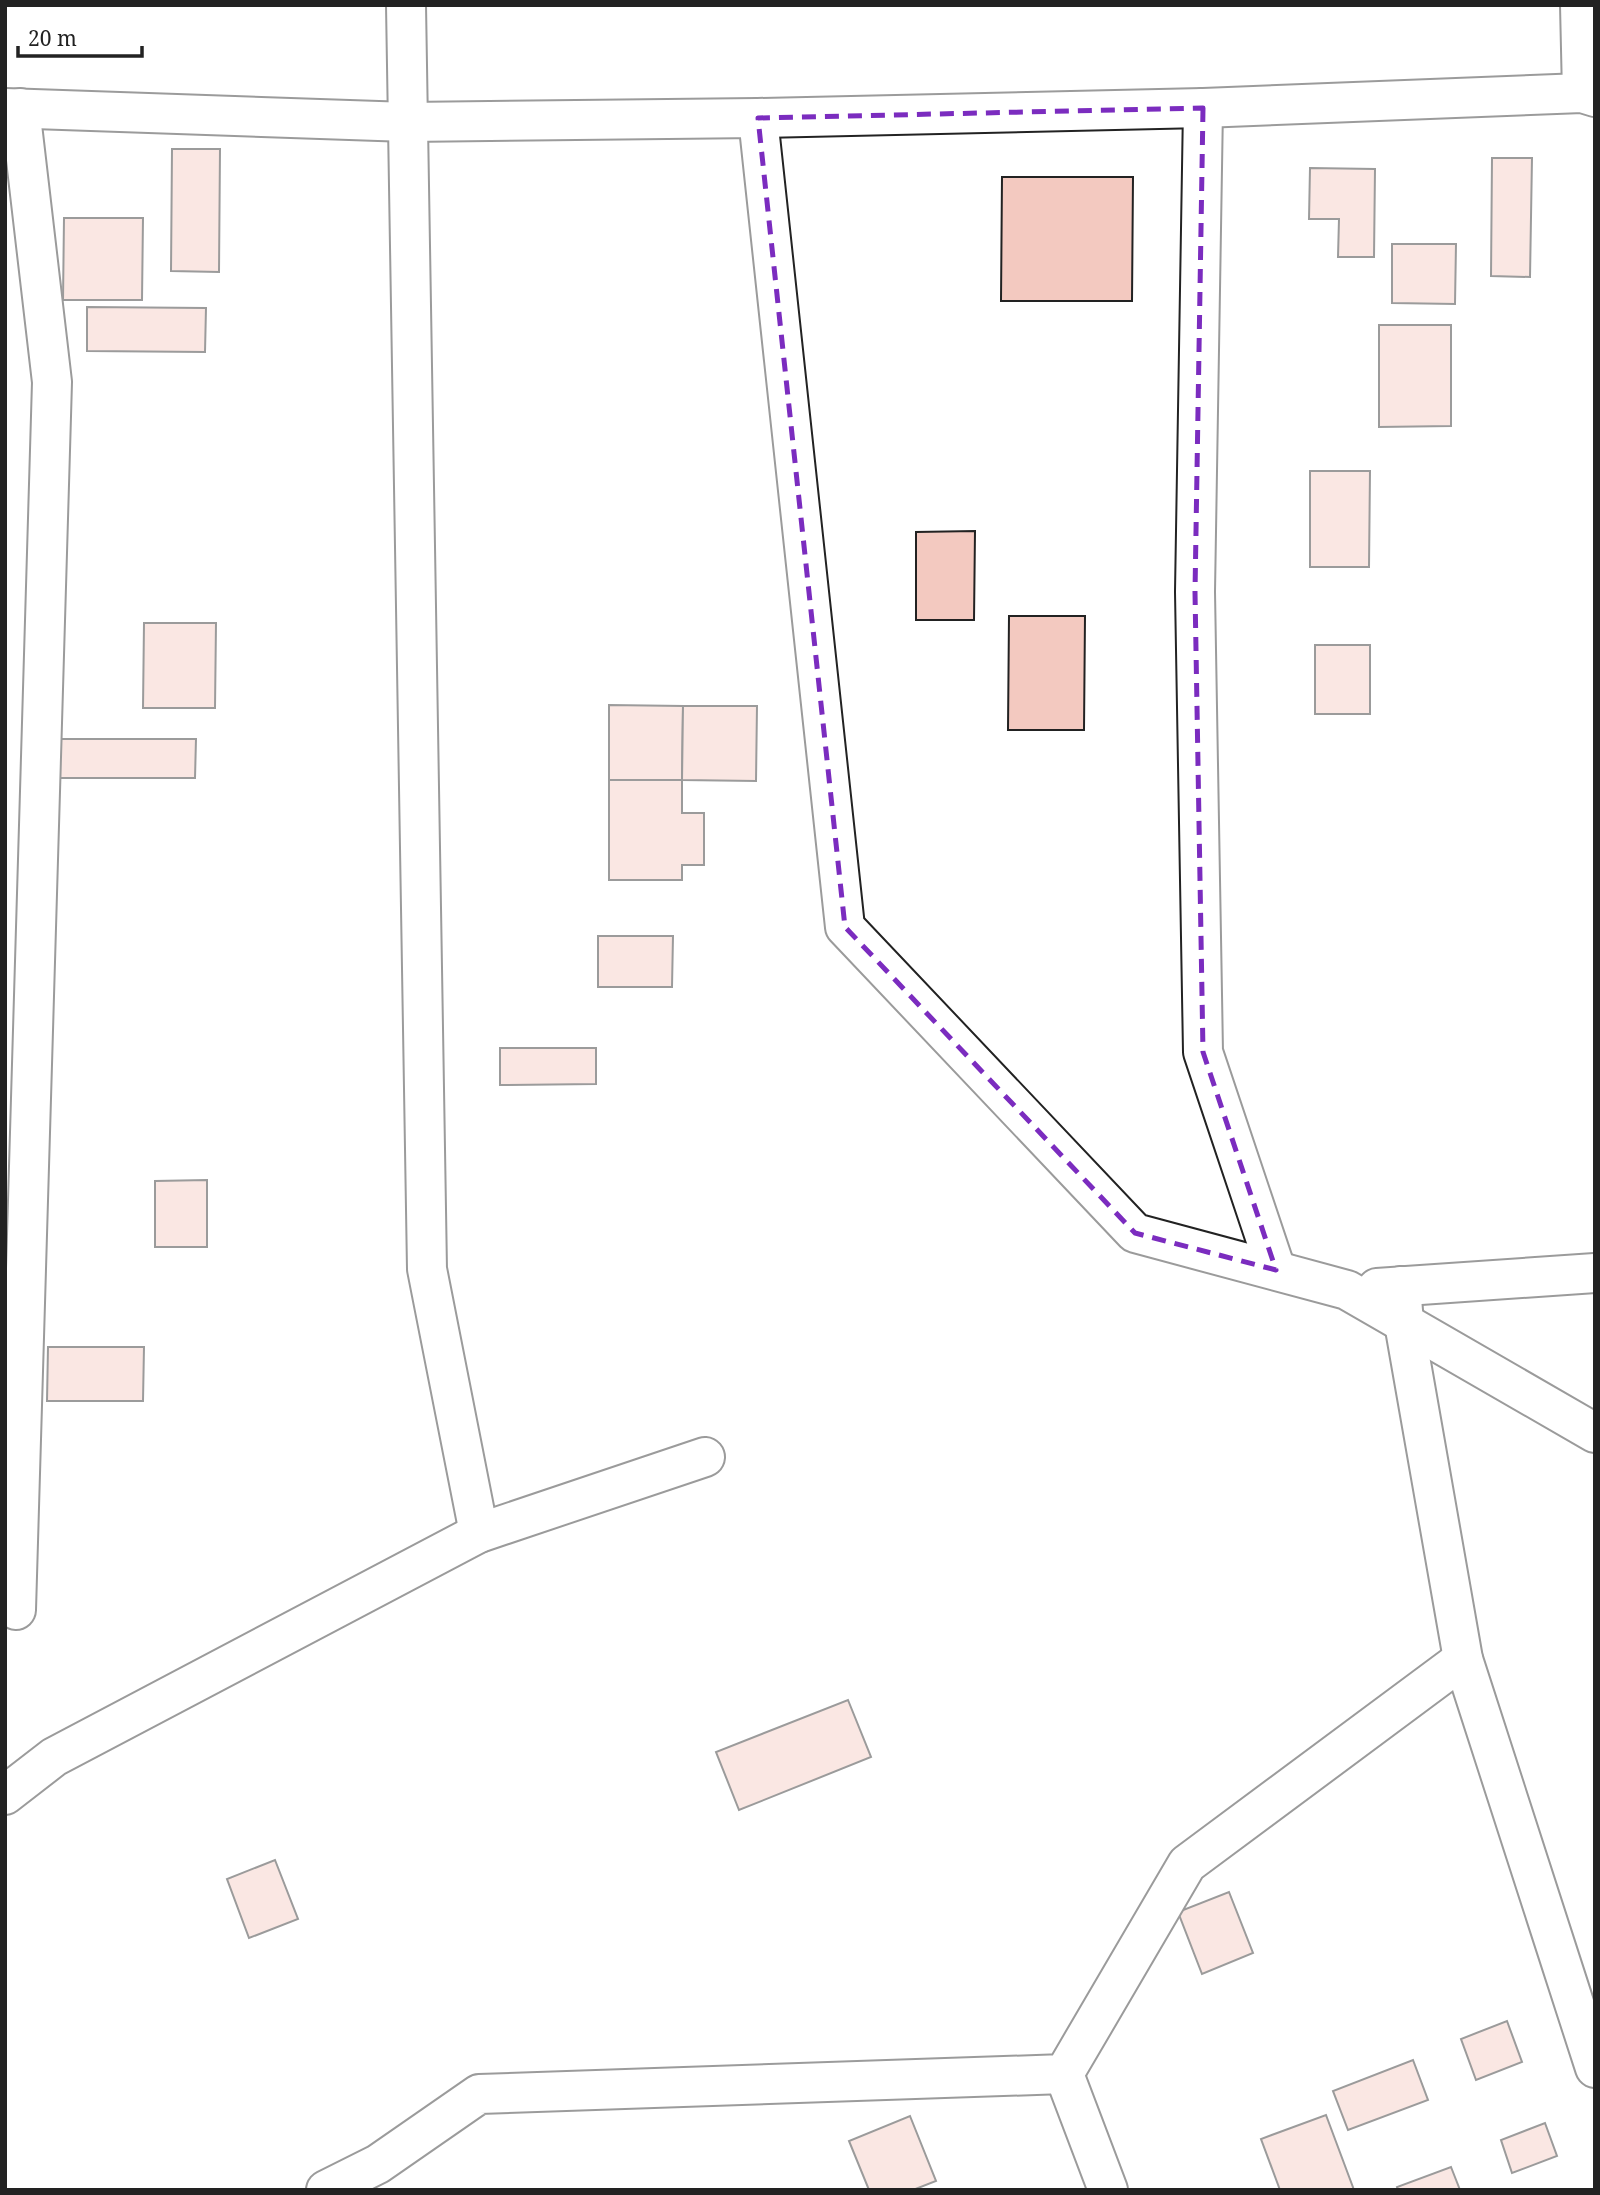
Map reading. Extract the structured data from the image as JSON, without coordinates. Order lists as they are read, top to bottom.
{
  "scale_bar": "20 m"
}
